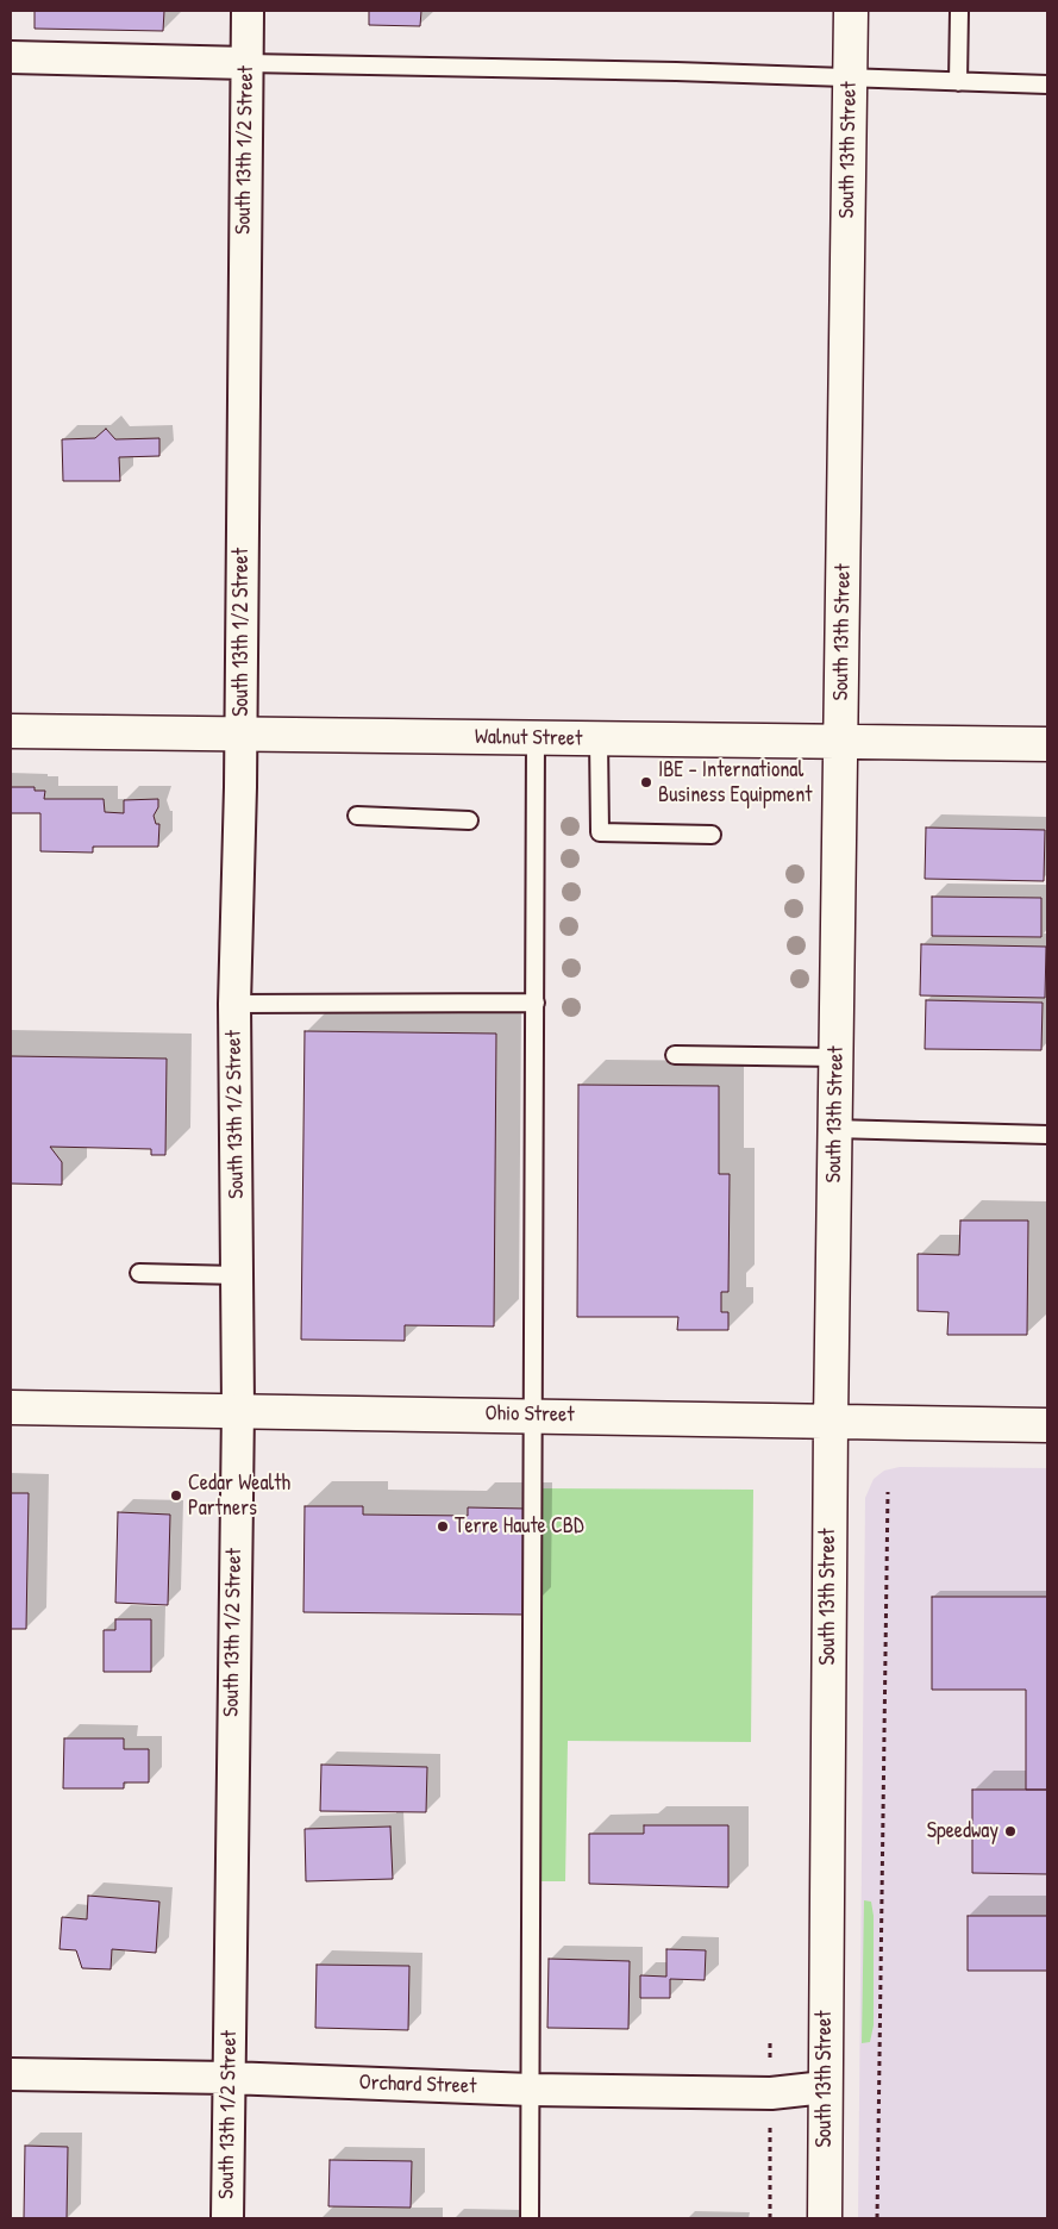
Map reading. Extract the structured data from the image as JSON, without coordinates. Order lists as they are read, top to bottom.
{
  "streets": {
    "main road": ["South 13th Street", "Walnut Street", "Ohio Street"],
    "street": ["South 13th 1/2 Street", "Orchard Street"]
  },
  "crossings": [
    ["South 13th 1/2 Street", "Walnut Street"],
    ["South 13th 1/2 Street", "Ohio Street"],
    ["South 13th 1/2 Street", "Orchard Street"],
    ["South 13th Street", "Walnut Street"],
    ["South 13th Street", "Ohio Street"],
    ["South 13th Street", "Orchard Street"]
  ],
  "places": [
    "IBE - International Business Equipment",
    "Cedar Wealth Partners",
    "Terre Haute CBD",
    "Speedway"
  ]
}
